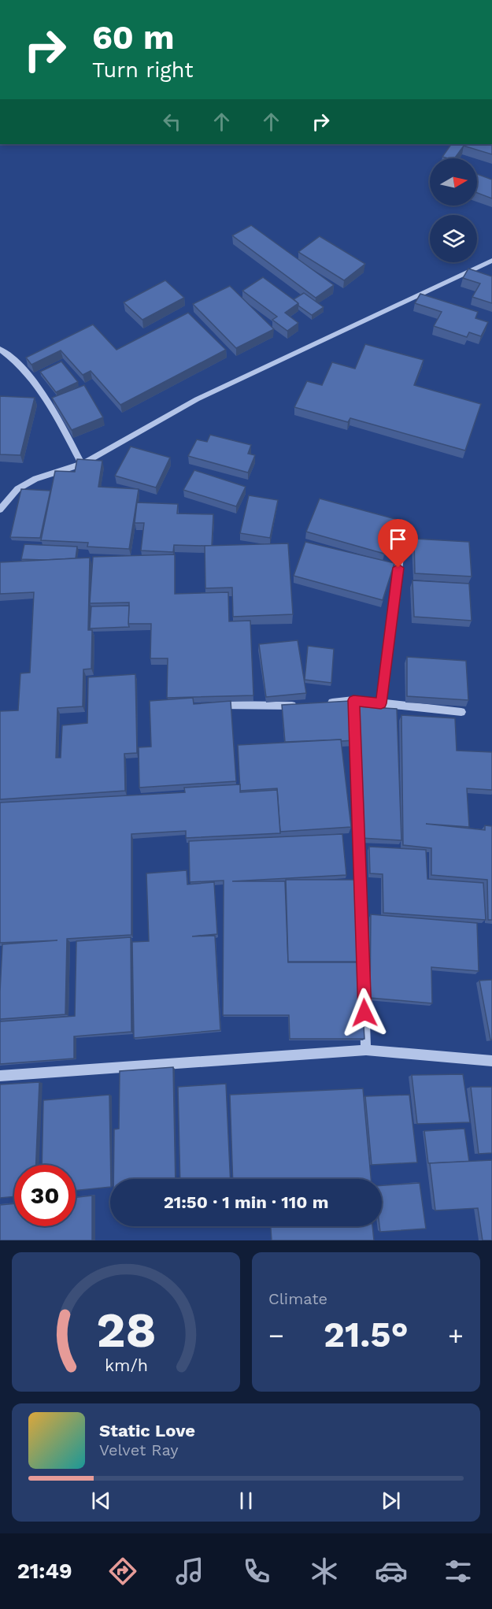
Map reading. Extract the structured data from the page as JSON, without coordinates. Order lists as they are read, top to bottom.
{
  "north": "right",
  "page": {
    "turn": ["60 m", "Turn right"],
    "limit": "30",
    "trip": "21:50 · 1 min · 110 m",
    "tile": "Climate",
    "heat": ["−", "21.5°", "+"],
    "song": ["Static Love", "Velvet Ray"],
    "tabs": "21:49",
    "gauge": ["28", "km/h"]
  }
}
